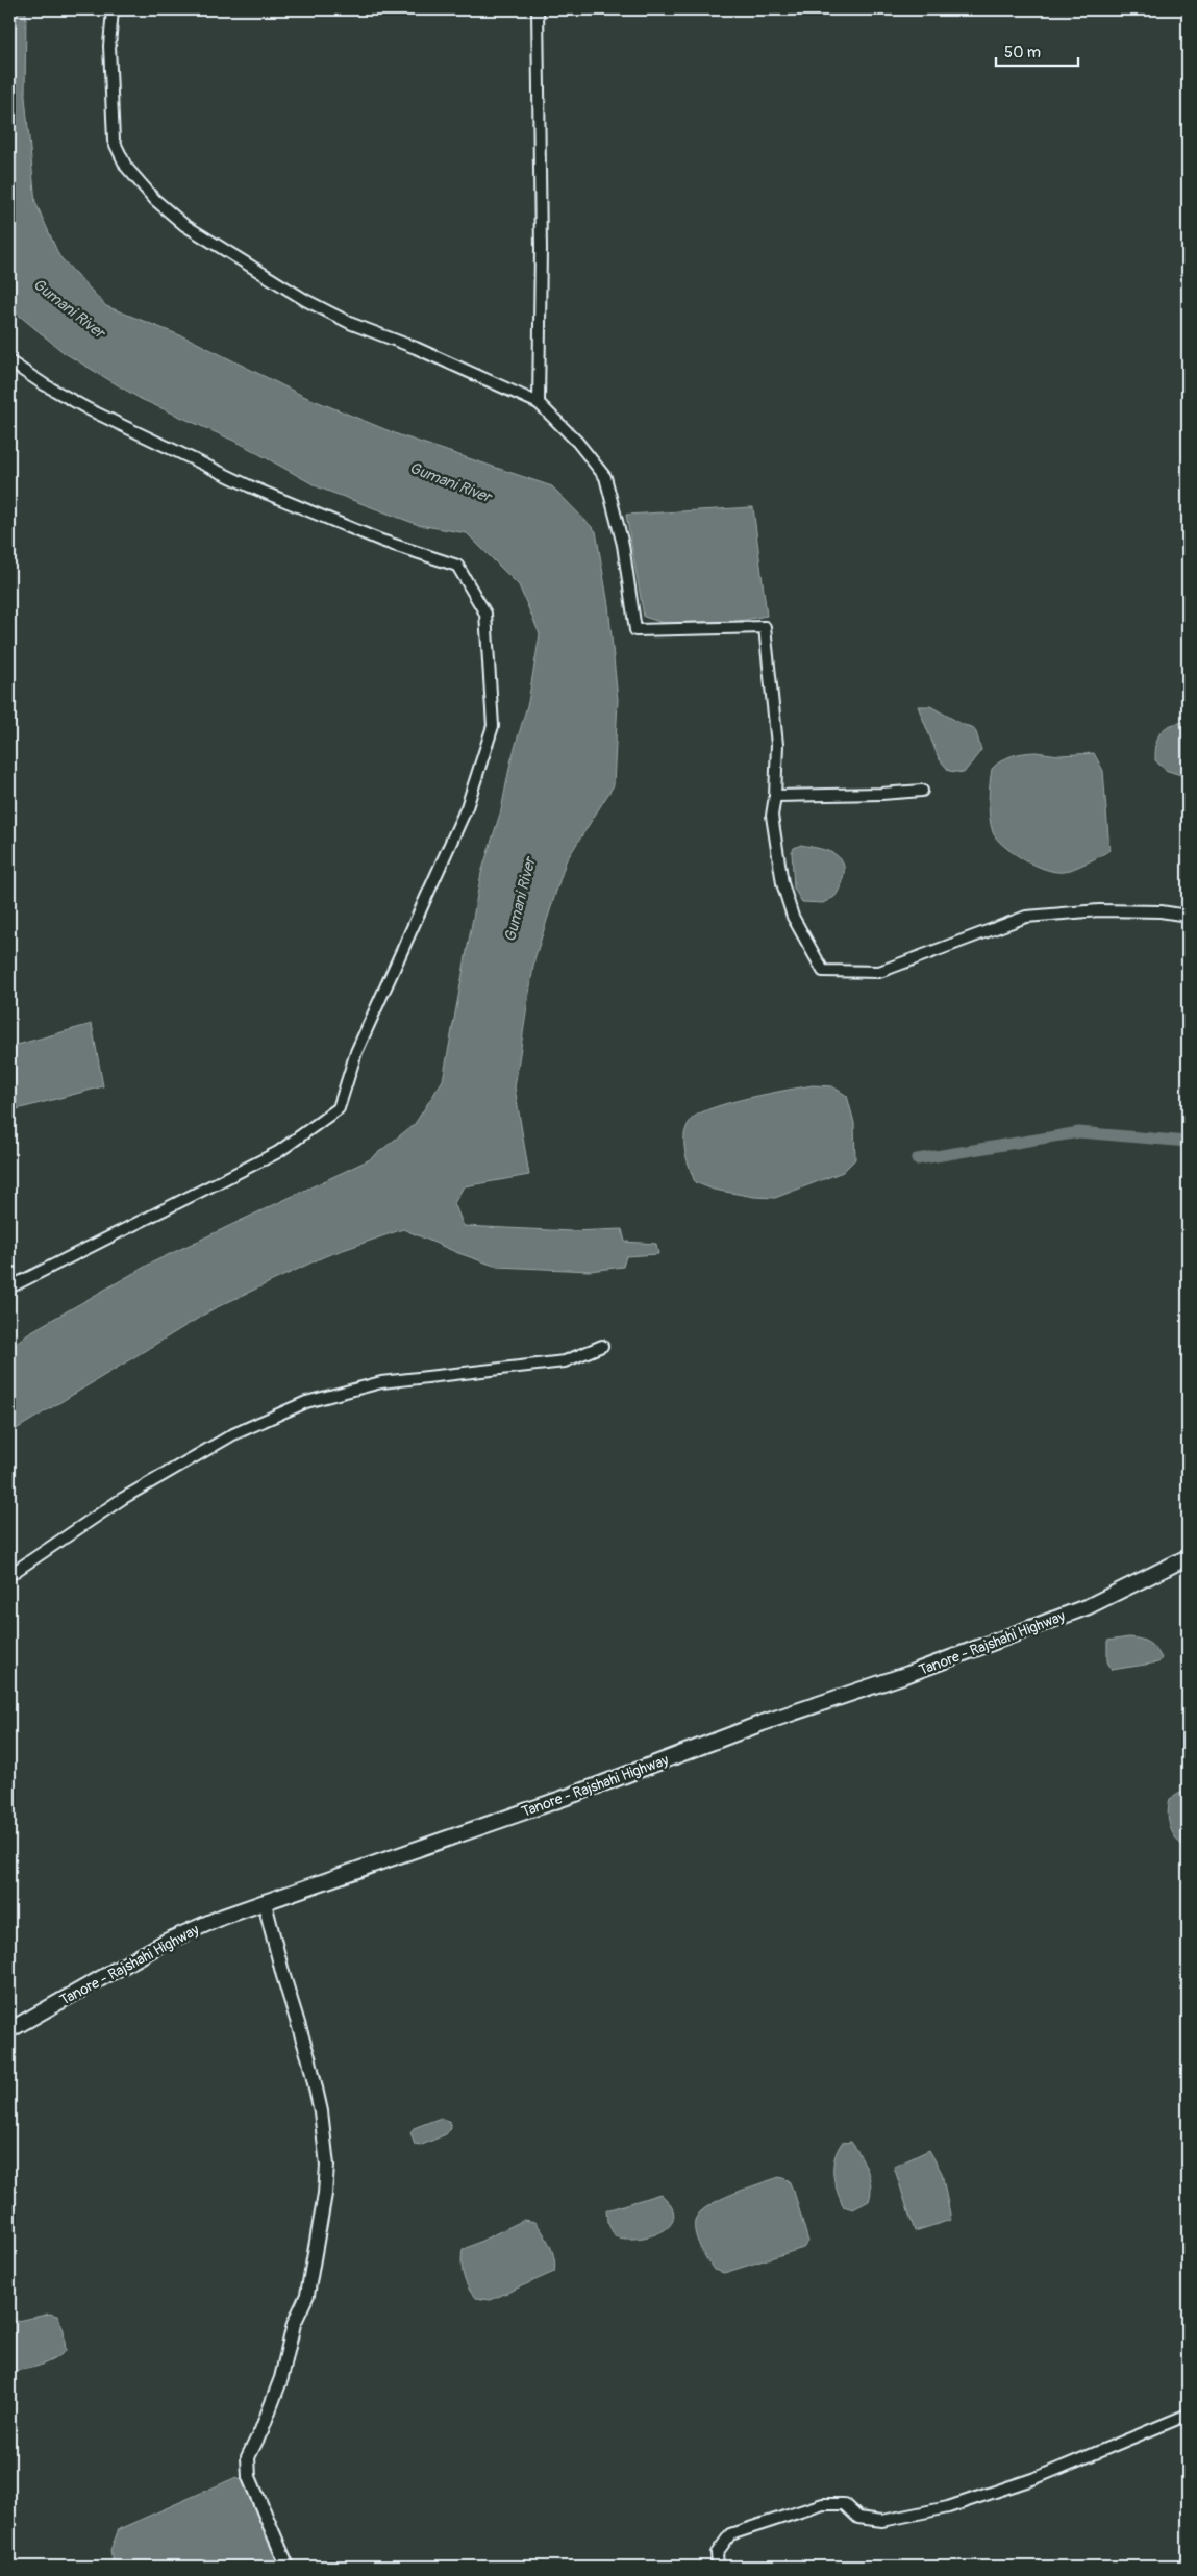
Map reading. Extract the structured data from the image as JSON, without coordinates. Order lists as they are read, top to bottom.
{
  "streets": {
    "main road": ["Tanore - Rajshahi Highway"]
  },
  "water": ["Gumani River"],
  "scale_bar": "50 m"
}
